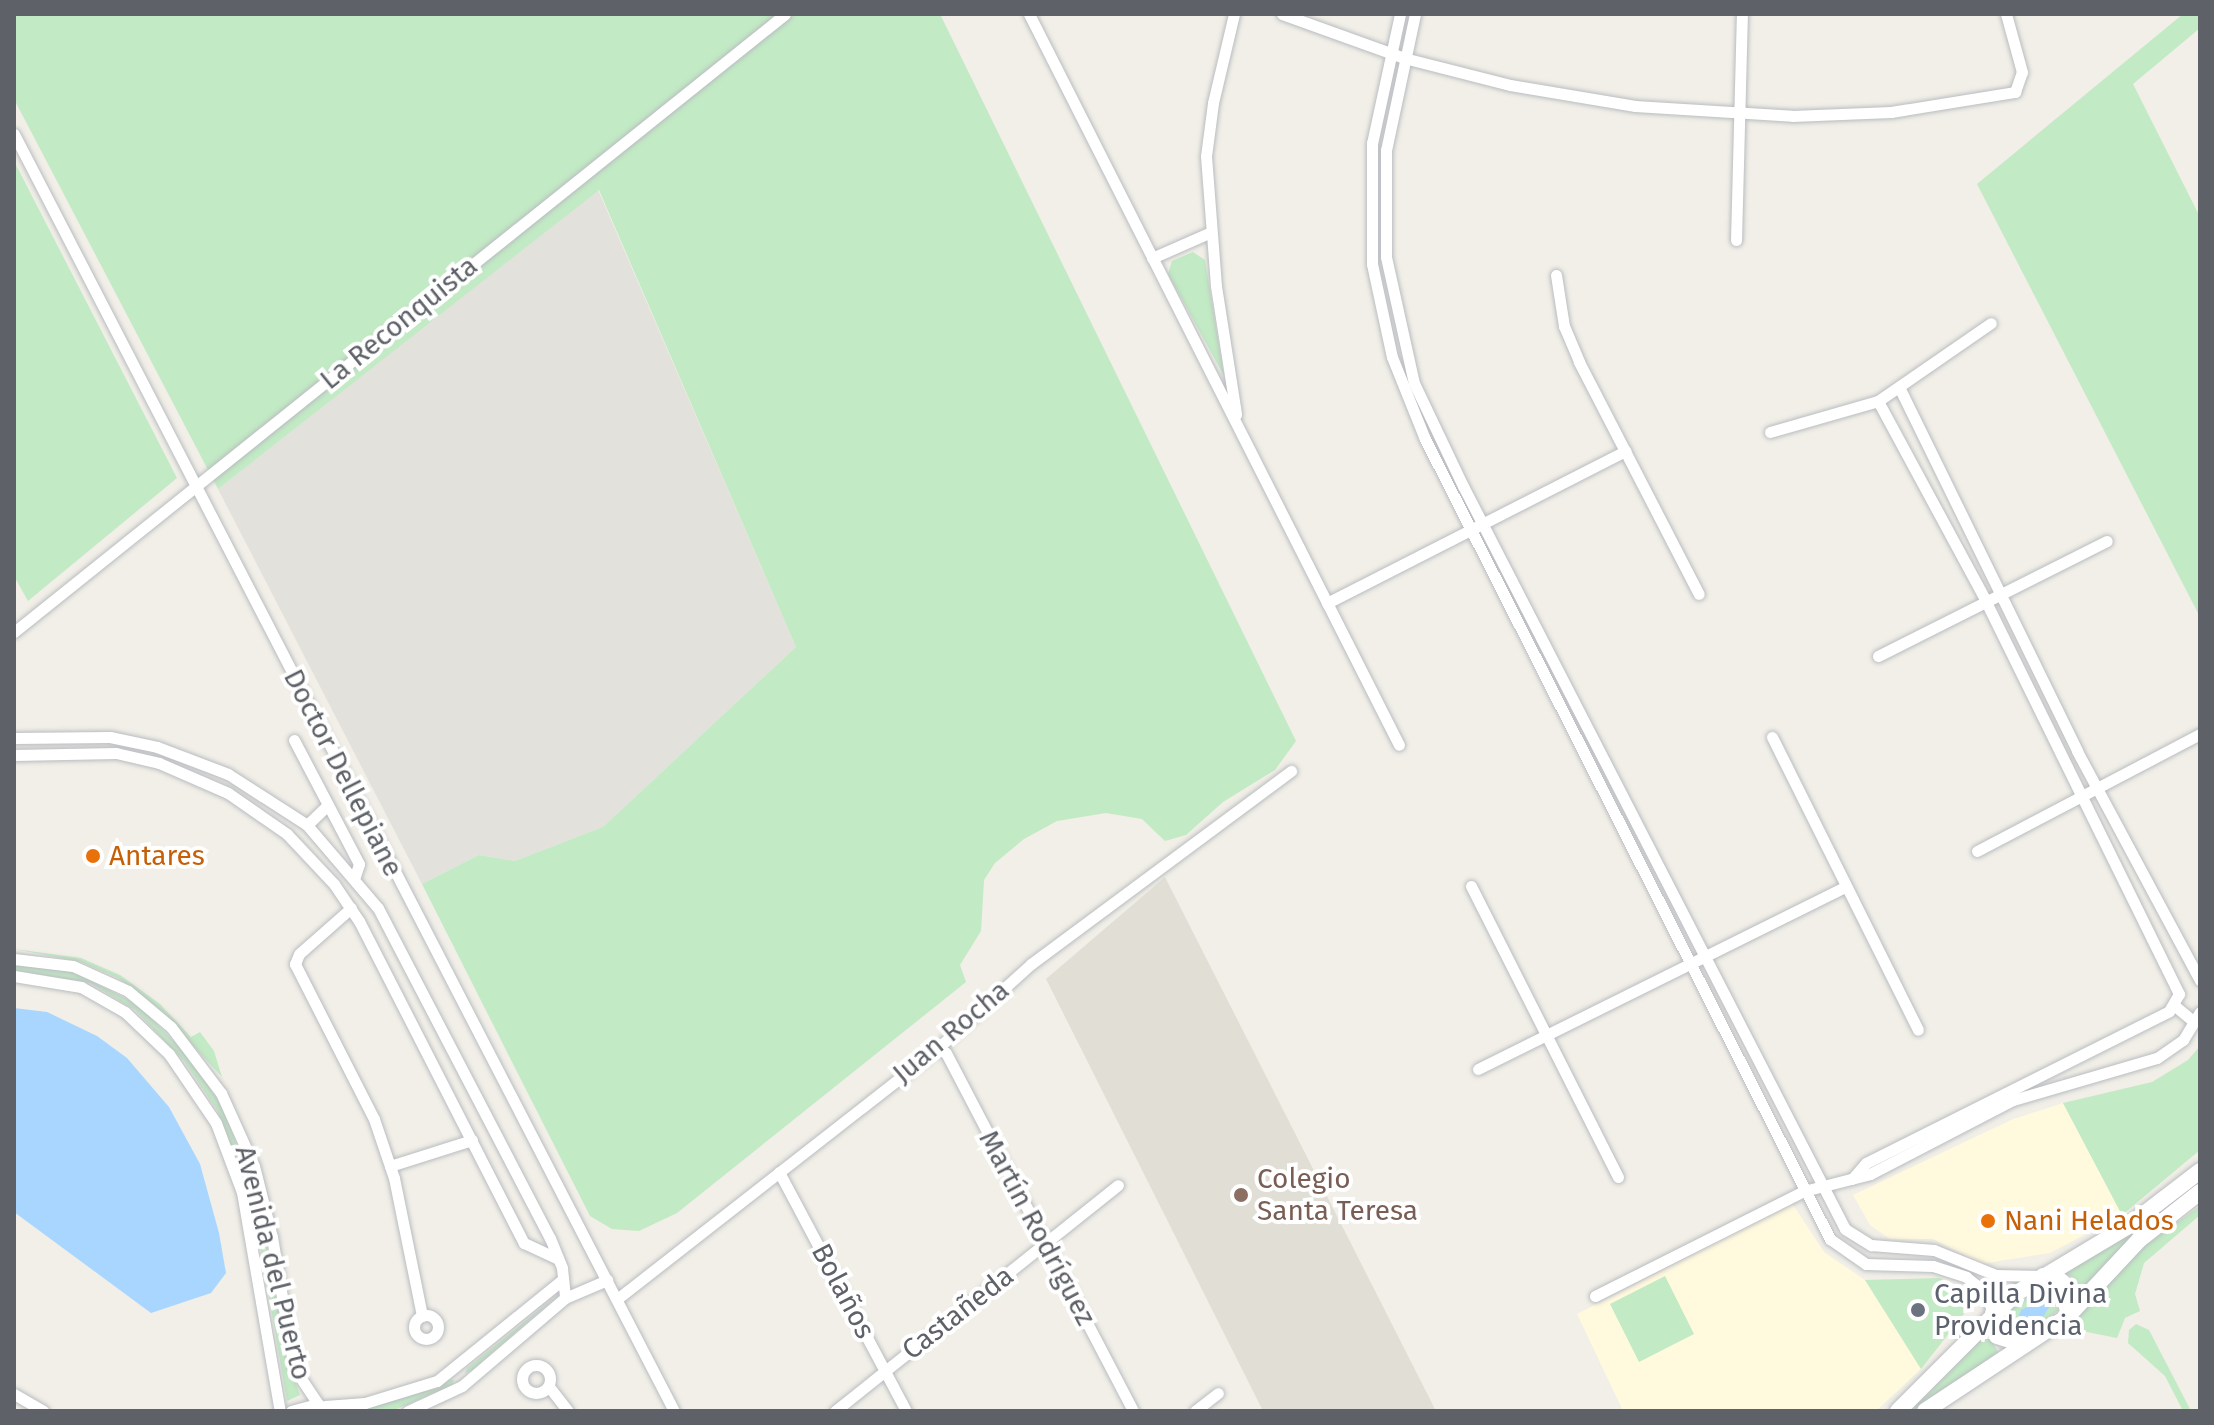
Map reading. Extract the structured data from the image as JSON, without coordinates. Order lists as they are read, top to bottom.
{
  "streets": {
    "street": [
      "La Reconquista",
      "Doctor Dellepiane",
      "Juan Rocha",
      "Martín Rodríguez",
      "Avenida del Puerto",
      "Bolaños",
      "Castañeda"
    ]
  },
  "crossings": [
    ["La Reconquista", "Doctor Dellepiane"],
    ["Doctor Dellepiane", "Juan Rocha"],
    ["Juan Rocha", "Martín Rodríguez"],
    ["Juan Rocha", "Bolaños"],
    ["Martín Rodríguez", "Castañeda"],
    ["Bolaños", "Castañeda"]
  ],
  "places": [
    "Antares",
    "Colegio Santa Teresa",
    "Nani Helados",
    "Capilla Divina Providencia"
  ]
}
